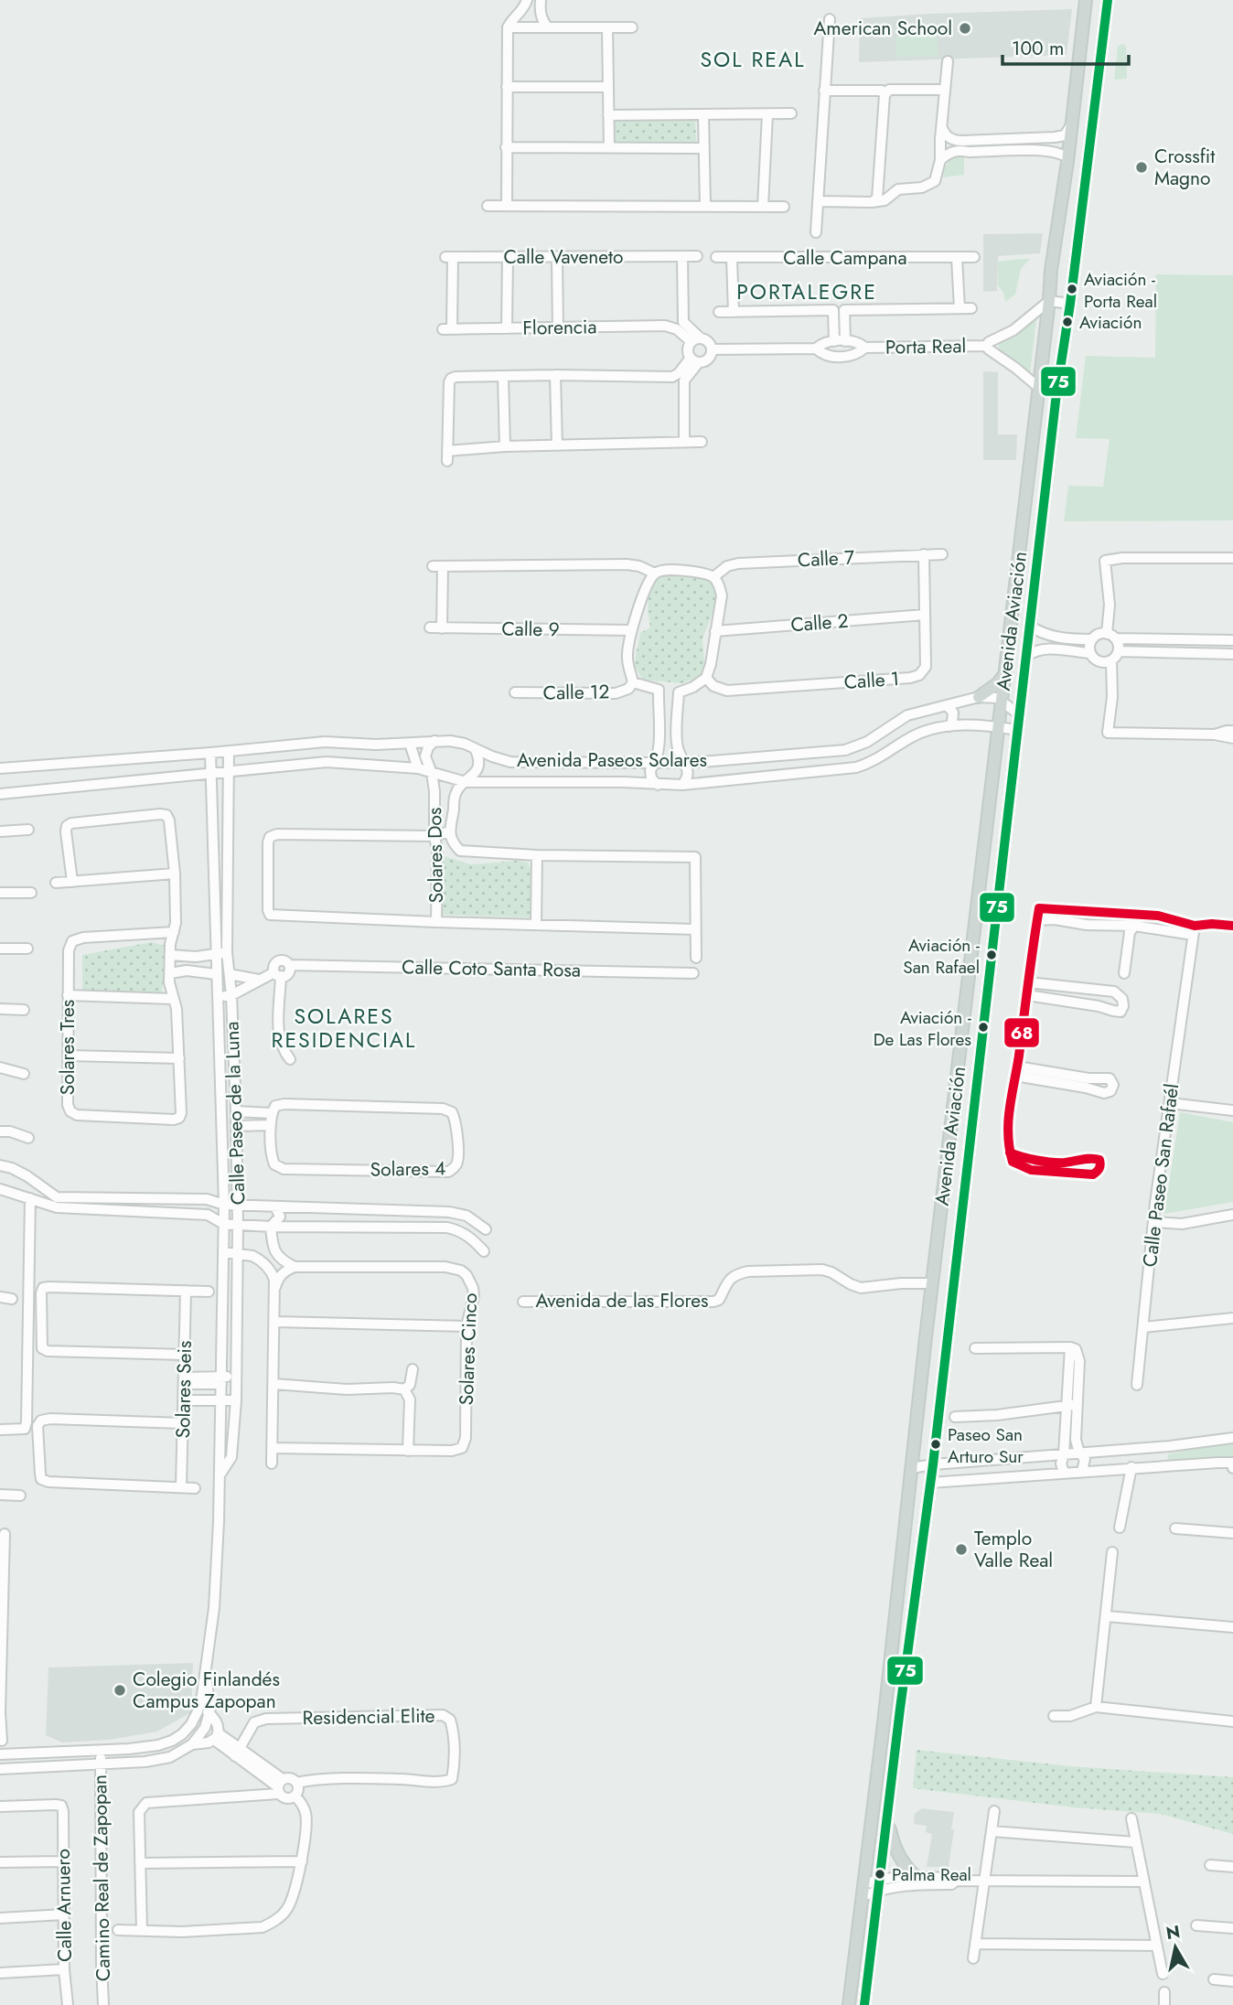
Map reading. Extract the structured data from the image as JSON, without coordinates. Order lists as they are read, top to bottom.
{
  "streets": {
    "main road": ["Avenida Aviación"],
    "street": [
      "Calle Vaveneto",
      "Calle Campana",
      "Florencia",
      "Porta Real",
      "Calle 7",
      "Calle 2",
      "Calle 9",
      "Calle 1",
      "Calle 12",
      "Avenida Paseos Solares",
      "Solares Dos",
      "Calle Coto Santa Rosa",
      "Solares Tres",
      "Calle Paseo de la Luna",
      "Solares 4",
      "Calle Paseo San Rafaél",
      "Avenida de las Flores",
      "Solares Cinco",
      "Solares Seis",
      "Residencial Elite",
      "Camino Real de Zapopan",
      "Calle Arnuero"
    ]
  },
  "crossings": [
    ["Calle Vaveneto", "Florencia"],
    ["Florencia", "Porta Real"],
    ["Porta Real", "Avenida Aviación"],
    ["Calle 7", "Calle 1"],
    ["Avenida Aviación", "Avenida Paseos Solares"],
    ["Avenida Aviación", "Avenida de las Flores"],
    ["Calle 2", "Calle 1"],
    ["Avenida Paseos Solares", "Solares Dos"],
    ["Avenida Paseos Solares", "Calle Paseo de la Luna"],
    ["Calle Coto Santa Rosa", "Calle Paseo de la Luna"],
    ["Calle Paseo de la Luna", "Solares 4"],
    ["Calle Paseo de la Luna", "Camino Real de Zapopan"]
  ],
  "districts": ["SOL REAL", "PORTALEGRE", "SOLARES RESIDENCIAL"],
  "places": [
    "American School",
    "Crossfit Magno",
    "Aviación - Porta Real",
    "Aviación",
    "Aviación - San Rafael",
    "Aviación - De Las Flores",
    "Paseo San Arturo Sur",
    "Templo Valle Real",
    "Colegio Finlandés Campus Zapopan",
    "Palma Real"
  ],
  "lines": ["transit line 75", "transit line 68"],
  "scale_bar": "100 m",
  "north": "top"
}
